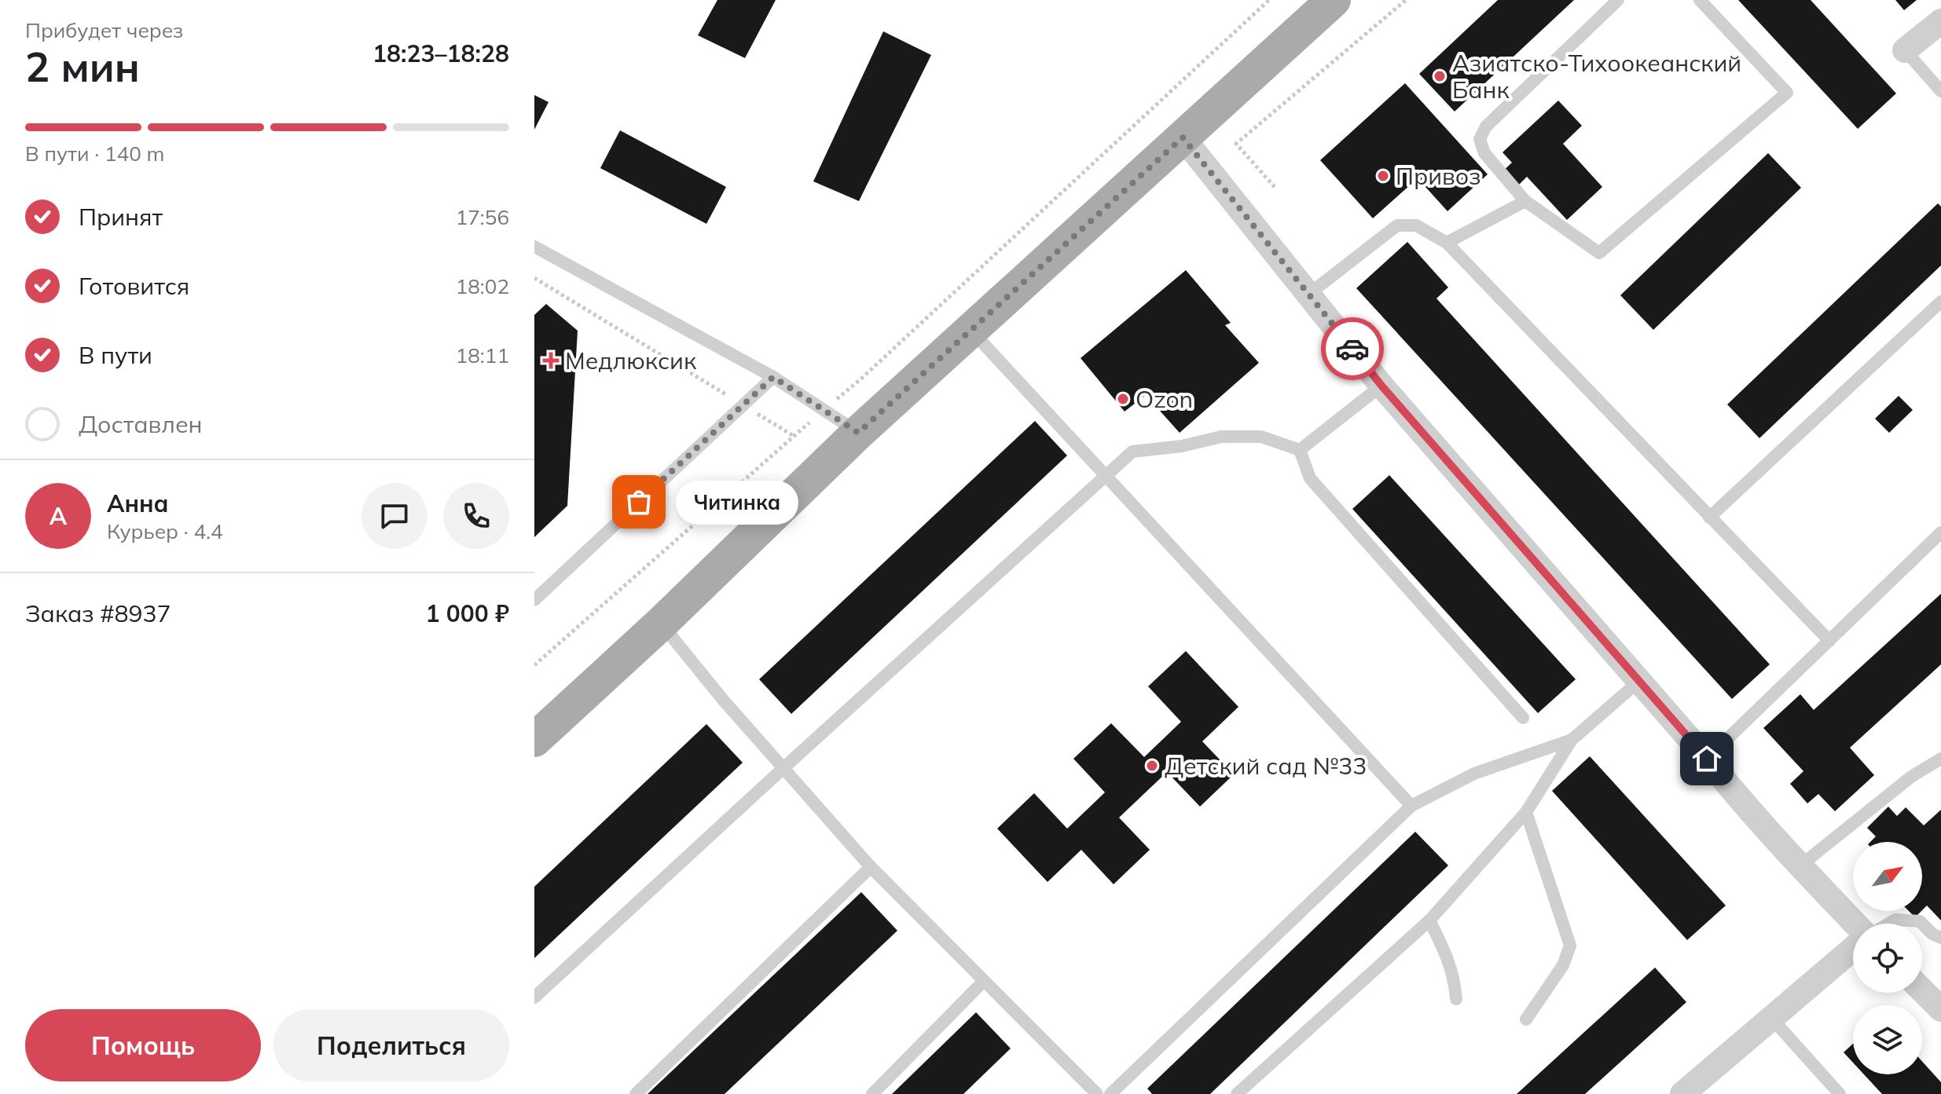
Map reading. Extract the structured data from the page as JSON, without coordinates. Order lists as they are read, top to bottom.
{
  "places": {
    "other": [
      "Азиатско-Тихоокеанский Банк",
      "Привоз",
      "Ozon",
      "Читинка",
      "Детский сад №33"
    ],
    "health": ["Медлюксик"]
  },
  "north": "top right",
  "page": {
    "heading": ["2 мин", "Прибудет через", "18:23–18:28"],
    "panel": [
      "Анна",
      "Курьер · 4.4",
      "Заказ #8937",
      "1 000 ₽"
    ],
    "bar": "В пути · 140 m",
    "list": [
      ["Принят", "17:56"],
      ["Готовится", "18:02"],
      ["В пути", "18:11"],
      "Доставлен"
    ],
    "bubble": "Читинка",
    "round": "А",
    "buttons": ["Помощь", "Поделиться"]
  }
}
